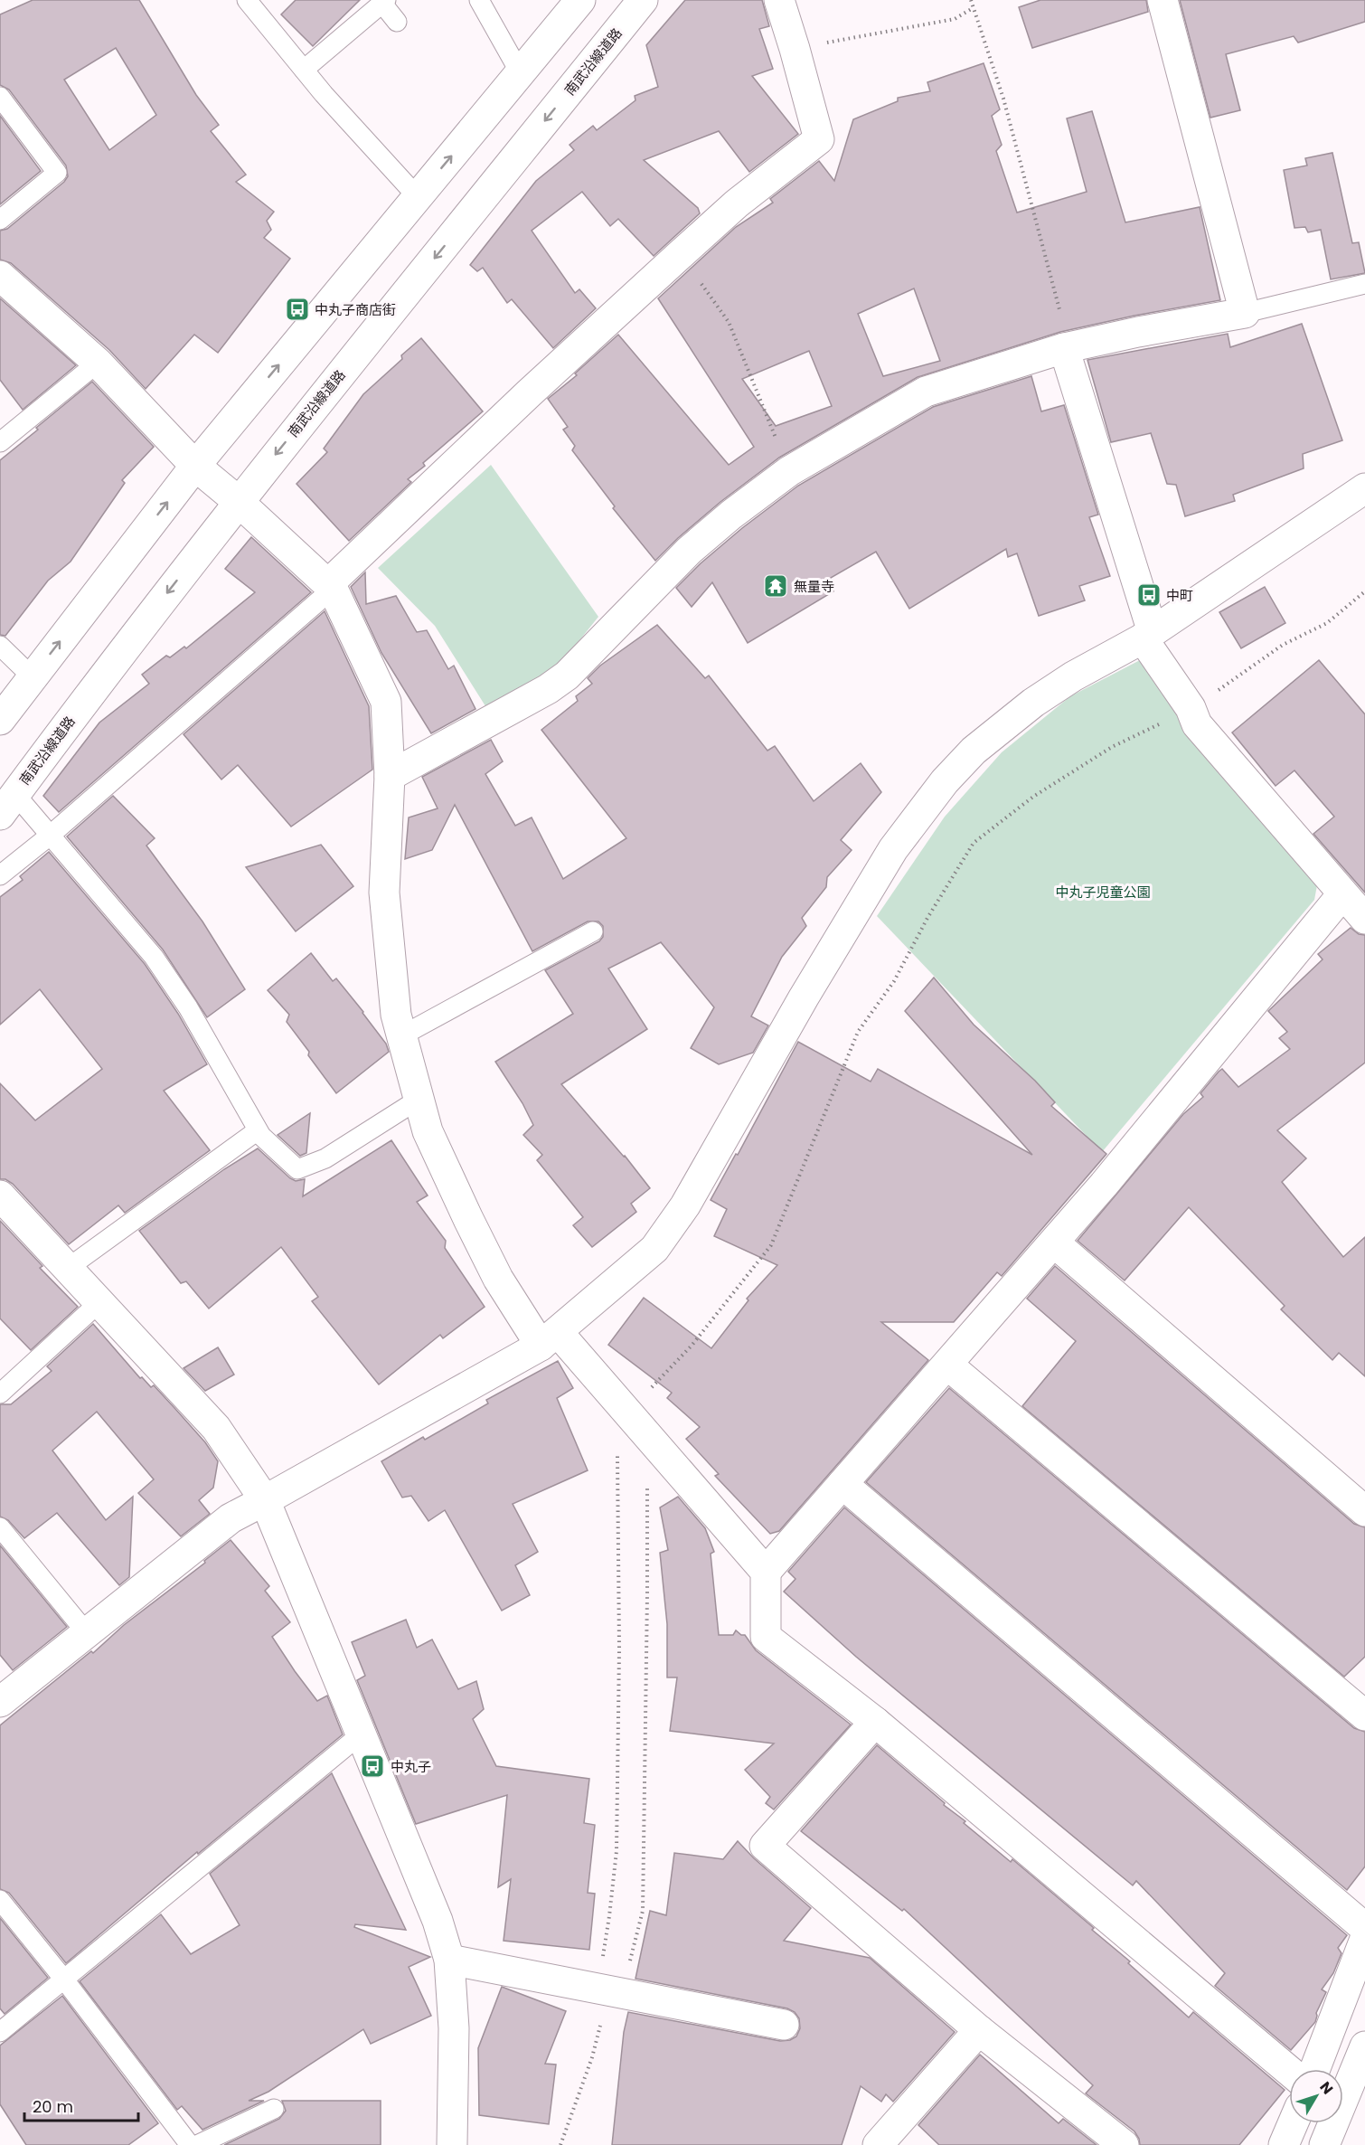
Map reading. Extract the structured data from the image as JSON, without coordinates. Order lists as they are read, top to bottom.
{
  "streets": {
    "street": ["南武沿線道路"]
  },
  "parks": ["中丸子児童公園"],
  "places": {
    "bus stop": ["中丸子商店街", "中町", "中丸子"],
    "temple": ["無量寺"]
  },
  "scale_bar": "20 m",
  "north": "top right"
}
